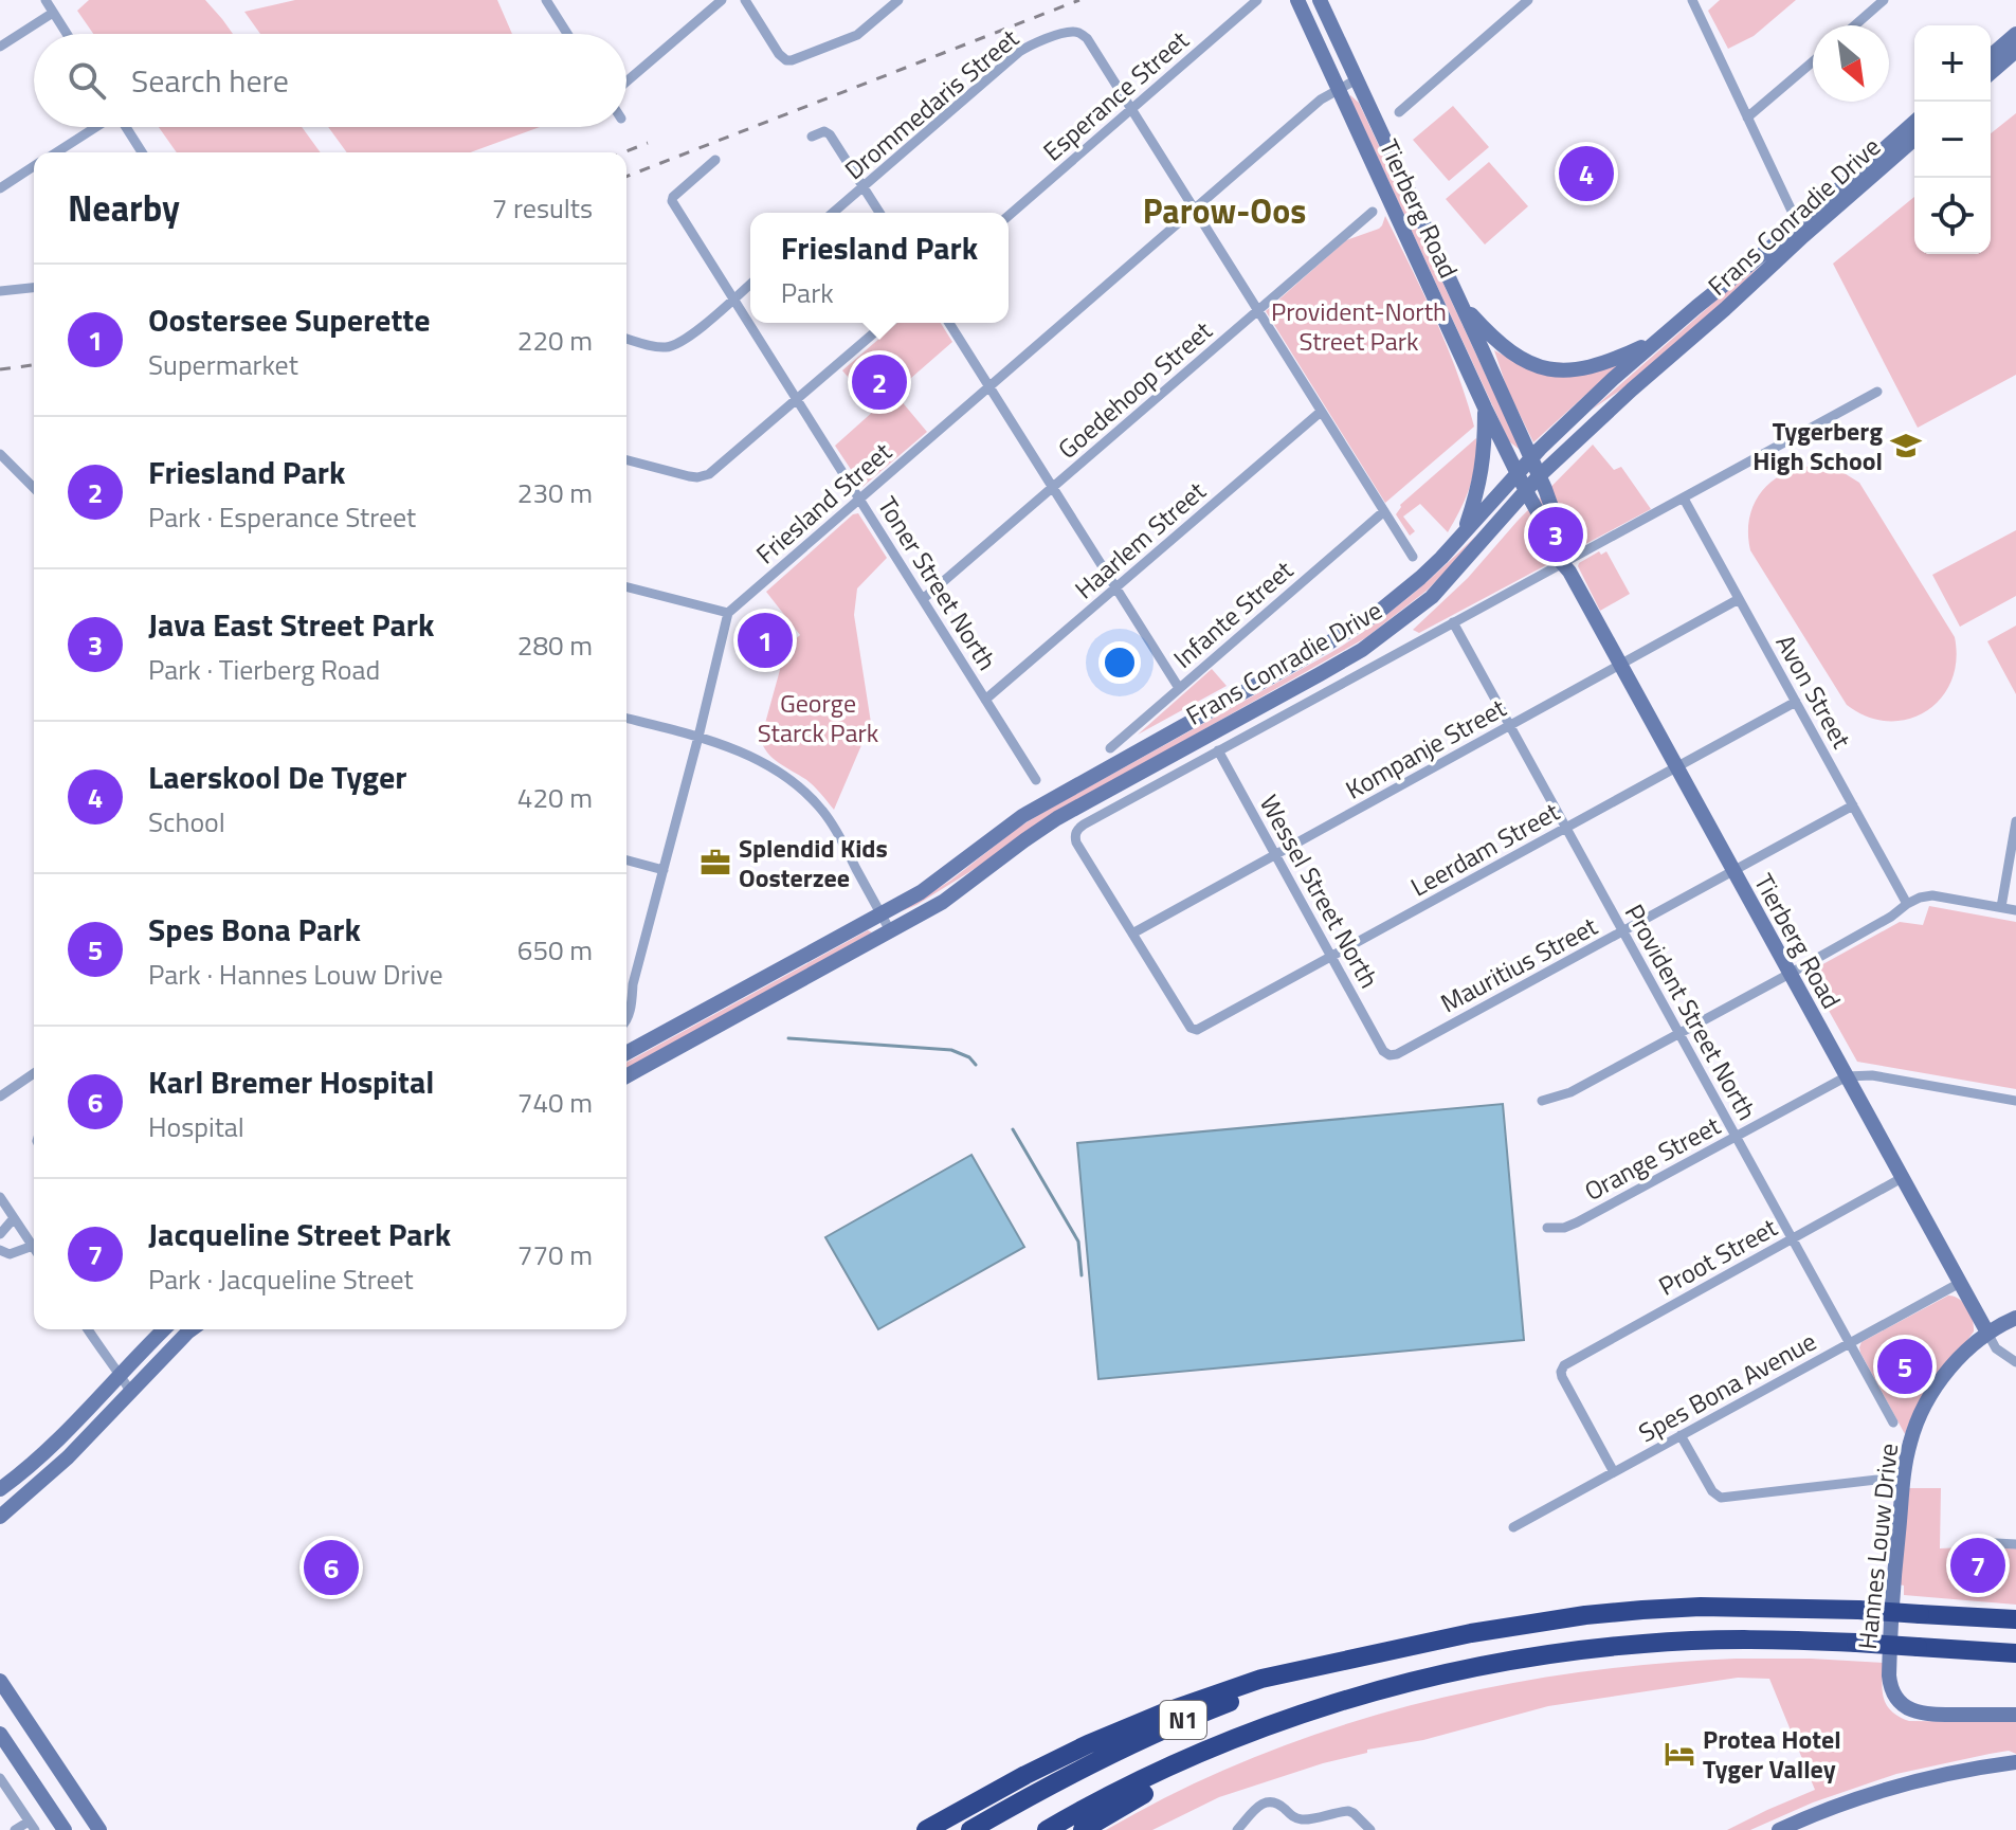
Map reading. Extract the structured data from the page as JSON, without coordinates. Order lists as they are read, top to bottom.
{
  "streets": {
    "highway": ["N1"],
    "main road": ["Tierberg Road", "Frans Conradie Drive", "Hannes Louw Drive"],
    "street": [
      "Esperance Street",
      "Drommedaris Street",
      "Goedehoop Street",
      "Friesland Street",
      "Haarlem Street",
      "Toner Street North",
      "Infante Street",
      "Avon Street",
      "Kompanje Street",
      "Leerdam Street",
      "Wessel Street North",
      "Mauritius Street",
      "Provident Street North",
      "Orange Street",
      "Proot Street",
      "Spes Bona Avenue"
    ]
  },
  "crossings": [
    ["Esperance Street", "Drommedaris Street"],
    ["Tierberg Road", "Frans Conradie Drive"],
    ["Tierberg Road", "Friesland Street"],
    ["Tierberg Road", "Kompanje Street"],
    ["Tierberg Road", "Leerdam Street"],
    ["Tierberg Road", "Mauritius Street"],
    ["Tierberg Road", "Orange Street"],
    ["Tierberg Road", "Proot Street"],
    ["Tierberg Road", "Spes Bona Avenue"],
    ["Tierberg Road", "Hannes Louw Drive"],
    ["Goedehoop Street", "Toner Street North"],
    ["Friesland Street", "Toner Street North"],
    ["Haarlem Street", "Toner Street North"],
    ["Avon Street", "Kompanje Street"],
    ["Avon Street", "Leerdam Street"],
    ["Avon Street", "Mauritius Street"],
    ["Kompanje Street", "Leerdam Street"],
    ["Kompanje Street", "Wessel Street North"],
    ["Kompanje Street", "Provident Street North"],
    ["Leerdam Street", "Wessel Street North"],
    ["Leerdam Street", "Provident Street North"],
    ["Wessel Street North", "Mauritius Street"],
    ["Mauritius Street", "Provident Street North"],
    ["Provident Street North", "Orange Street"],
    ["Provident Street North", "Proot Street"],
    ["Provident Street North", "Spes Bona Avenue"],
    ["Proot Street", "Spes Bona Avenue"]
  ],
  "districts": ["Parow-Oos"],
  "parks": ["Provident-North Street Park", "George Starck Park"],
  "places": {
    "school or university": ["Tygerberg High School"],
    "office": ["Splendid Kids Oosterzee"],
    "hotel": ["Protea Hotel Tyger Valley"]
  },
  "north": "bottom right",
  "page": {
    "map_buttons": ["+", "−"],
    "search": "Search here",
    "pins": [
      "4",
      "2",
      "3",
      "1",
      "5",
      "7",
      "6"
    ],
    "heading": ["Nearby", "7 results"],
    "popup": ["Friesland Park", "Park"],
    "list": [
      {
        "mark": "1",
        "name": "Oostersee Superette",
        "note": "Supermarket",
        "value": "220 m"
      },
      {
        "mark": "2",
        "name": "Friesland Park",
        "note": "Park · Esperance Street",
        "value": "230 m"
      },
      {
        "mark": "3",
        "name": "Java East Street Park",
        "note": "Park · Tierberg Road",
        "value": "280 m"
      },
      {
        "mark": "4",
        "name": "Laerskool De Tyger",
        "note": "School",
        "value": "420 m"
      },
      {
        "mark": "5",
        "name": "Spes Bona Park",
        "note": "Park · Hannes Louw Drive",
        "value": "650 m"
      },
      {
        "mark": "6",
        "name": "Karl Bremer Hospital",
        "note": "Hospital",
        "value": "740 m"
      },
      {
        "mark": "7",
        "name": "Jacqueline Street Park",
        "note": "Park · Jacqueline Street",
        "value": "770 m"
      }
    ]
  }
}
